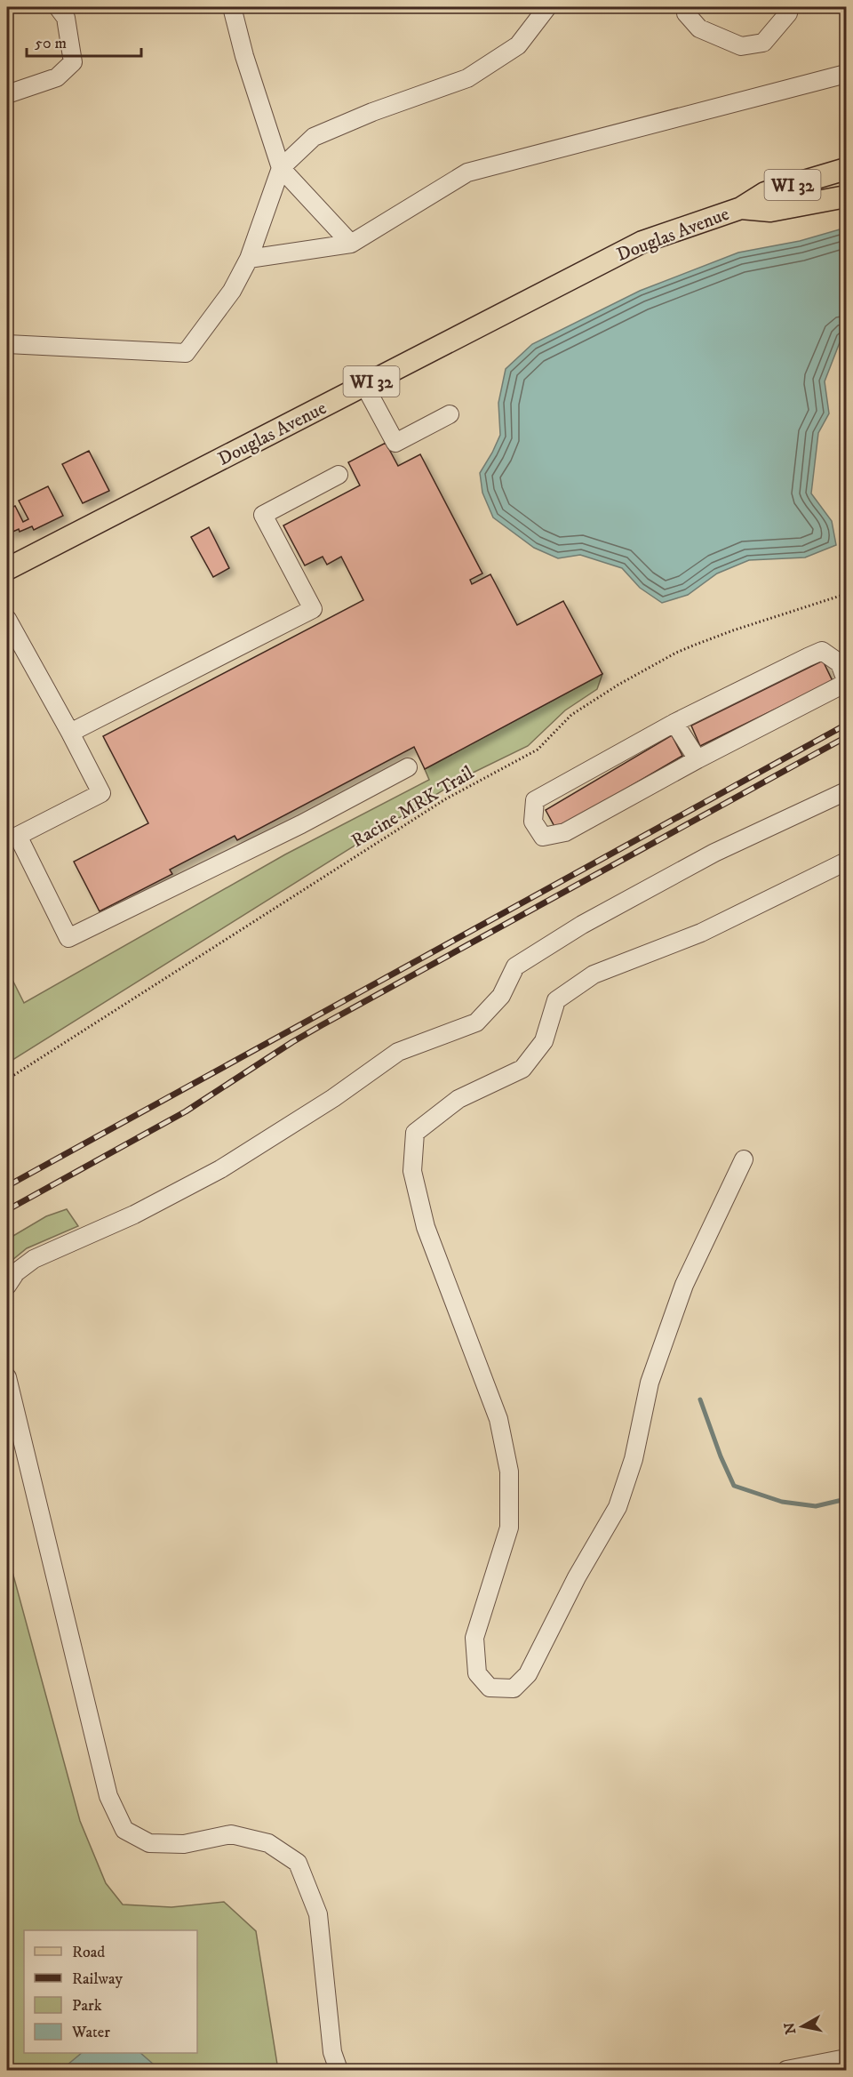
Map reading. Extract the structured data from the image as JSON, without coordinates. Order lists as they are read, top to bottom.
{
  "streets": {
    "main road": ["WI 32", "Douglas Avenue"],
    "path": ["Racine MRK Trail"]
  },
  "legend": [
    "Road",
    "Railway",
    "Park",
    "Water"
  ],
  "scale_bar": "50 m",
  "north": "left"
}
